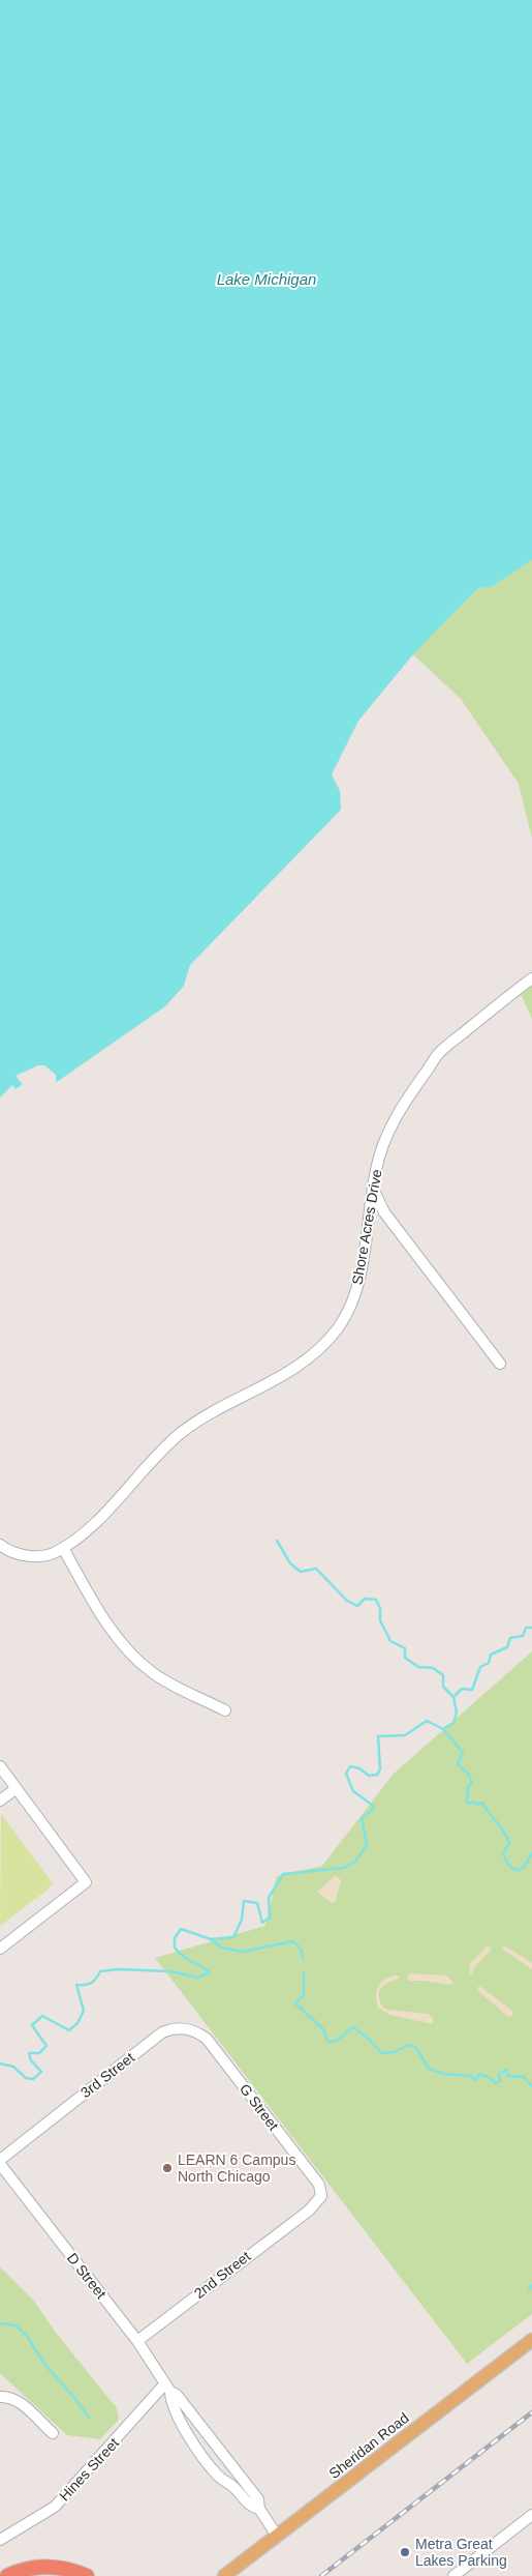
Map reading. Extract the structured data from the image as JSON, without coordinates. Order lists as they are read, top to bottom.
{
  "streets": {
    "main road": ["Sheridan Road"],
    "street": [
      "Shore Acres Drive",
      "3rd Street",
      "G Street",
      "2nd Street",
      "D Street",
      "Hines Street"
    ]
  },
  "crossings": [
    ["3rd Street", "G Street"],
    ["G Street", "2nd Street"],
    ["2nd Street", "D Street"],
    ["D Street", "Sheridan Road"],
    ["D Street", "Hines Street"]
  ],
  "water": ["Lake Michigan"],
  "places": ["LEARN 6 Campus North Chicago", "Metra Great Lakes Parking"]
}
